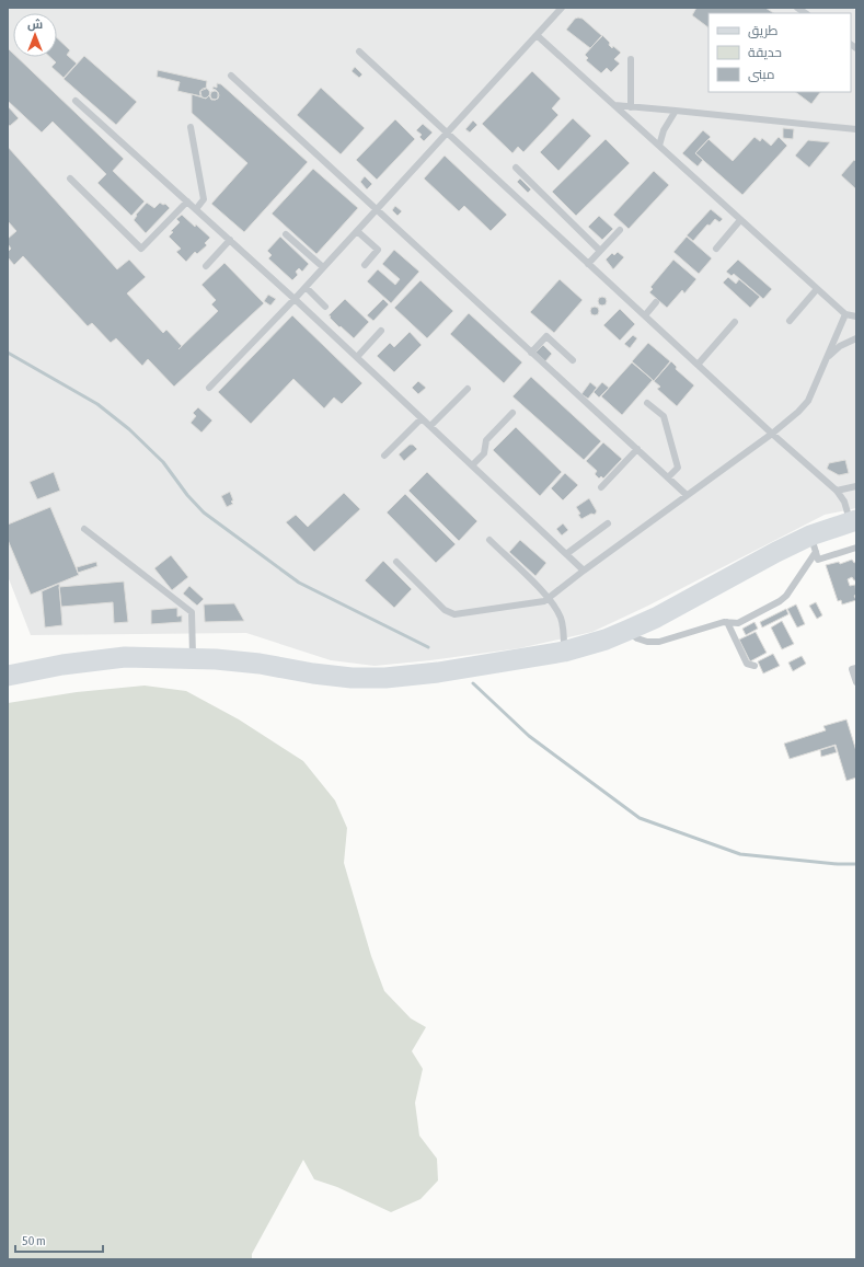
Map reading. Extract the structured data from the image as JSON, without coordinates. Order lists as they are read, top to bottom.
{
  "legend": ["طريق", "حديقة", "مبنى"],
  "scale_bar": "50 m",
  "north": "top"
}
